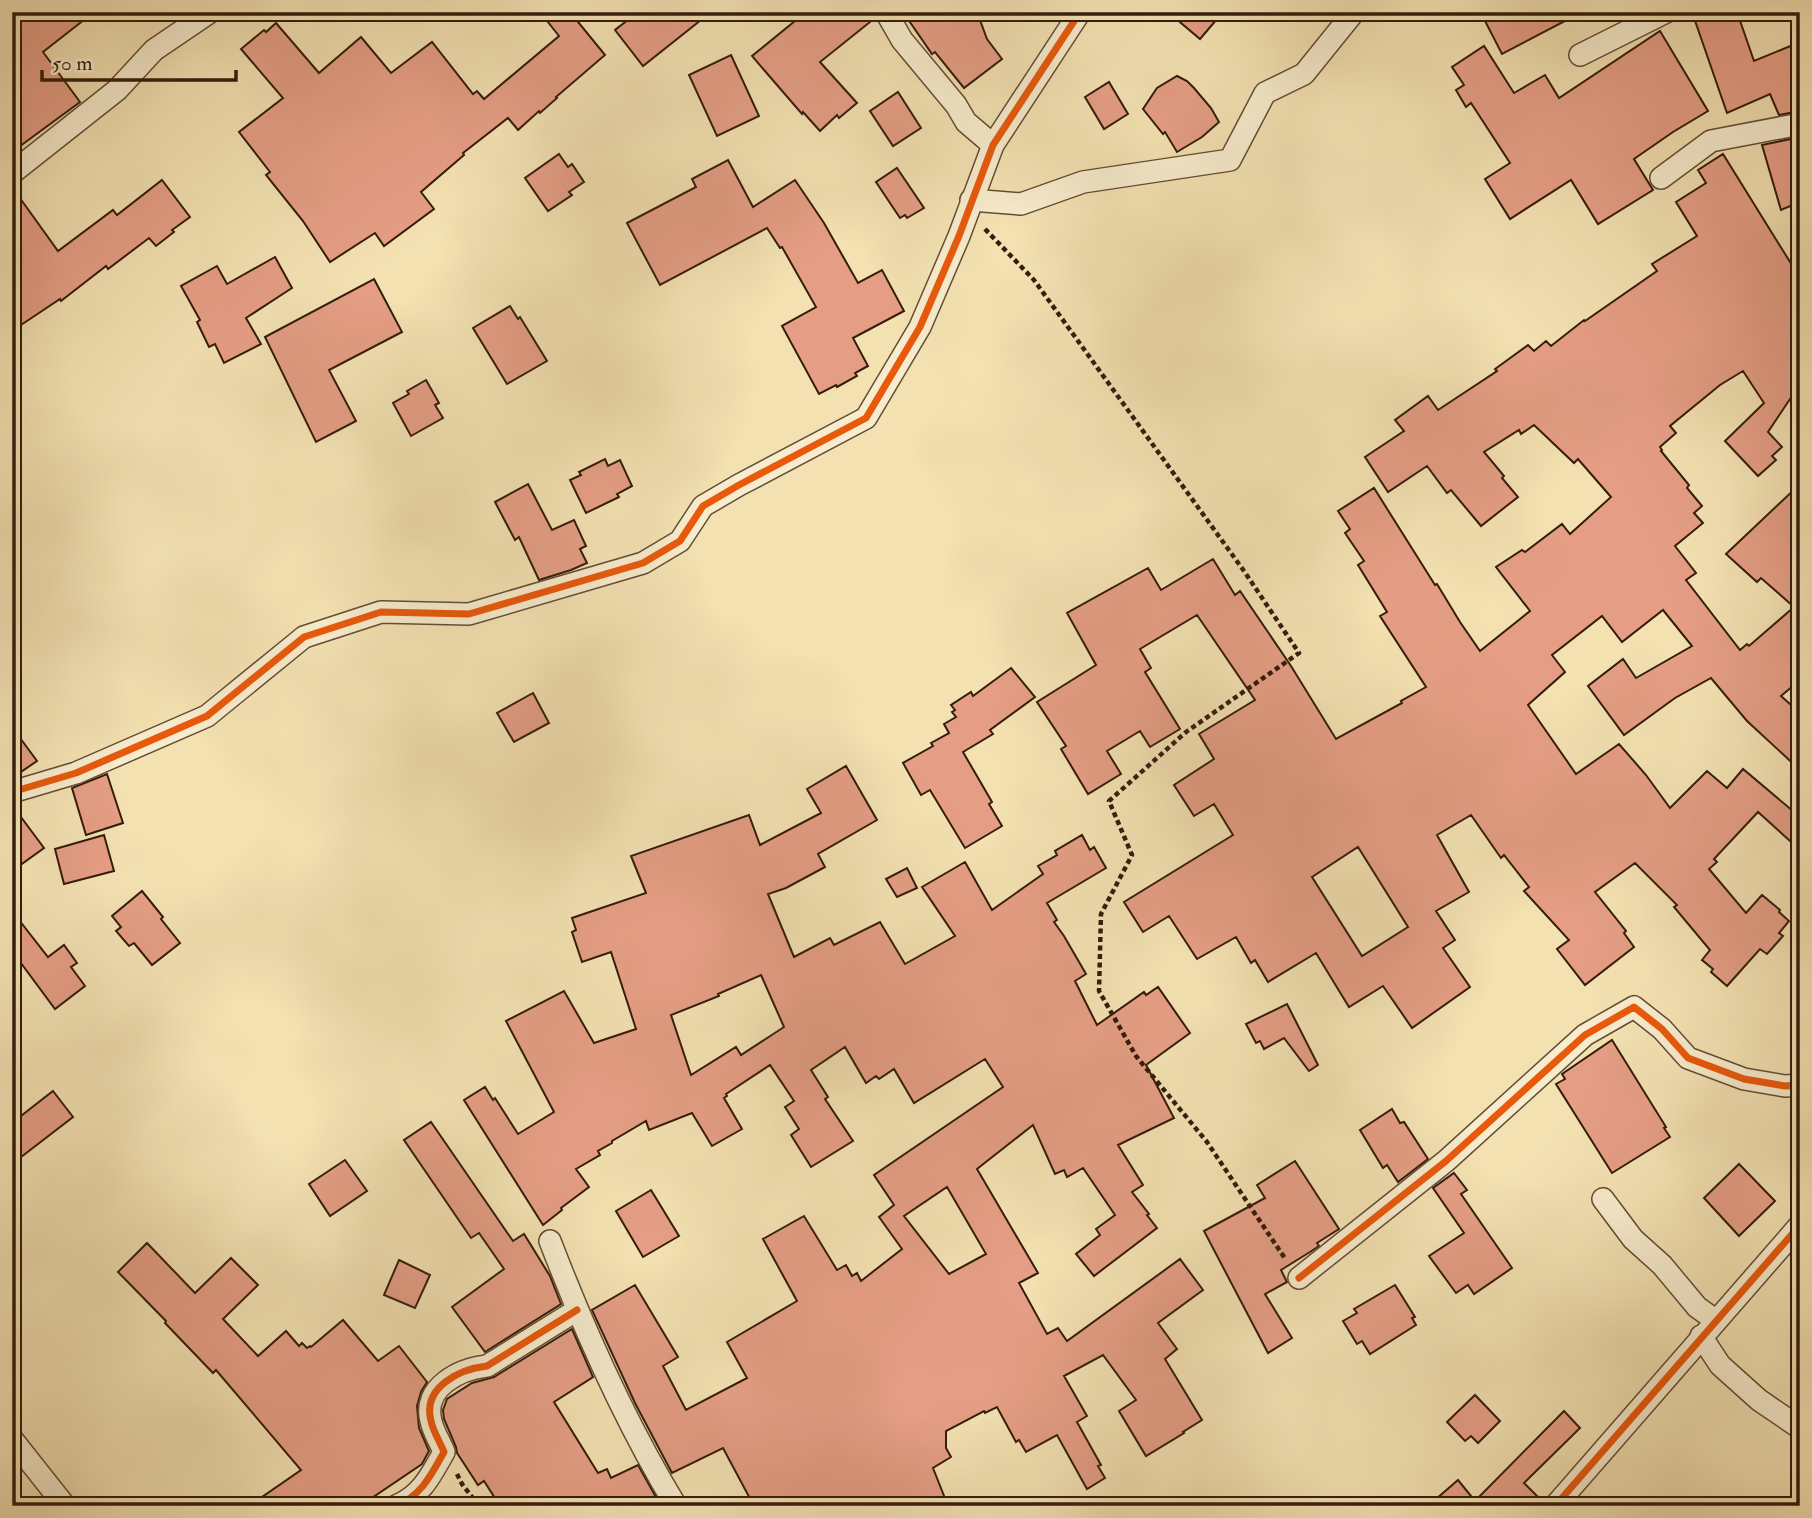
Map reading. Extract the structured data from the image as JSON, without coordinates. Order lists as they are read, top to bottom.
{
  "scale_bar": "50 m"
}
